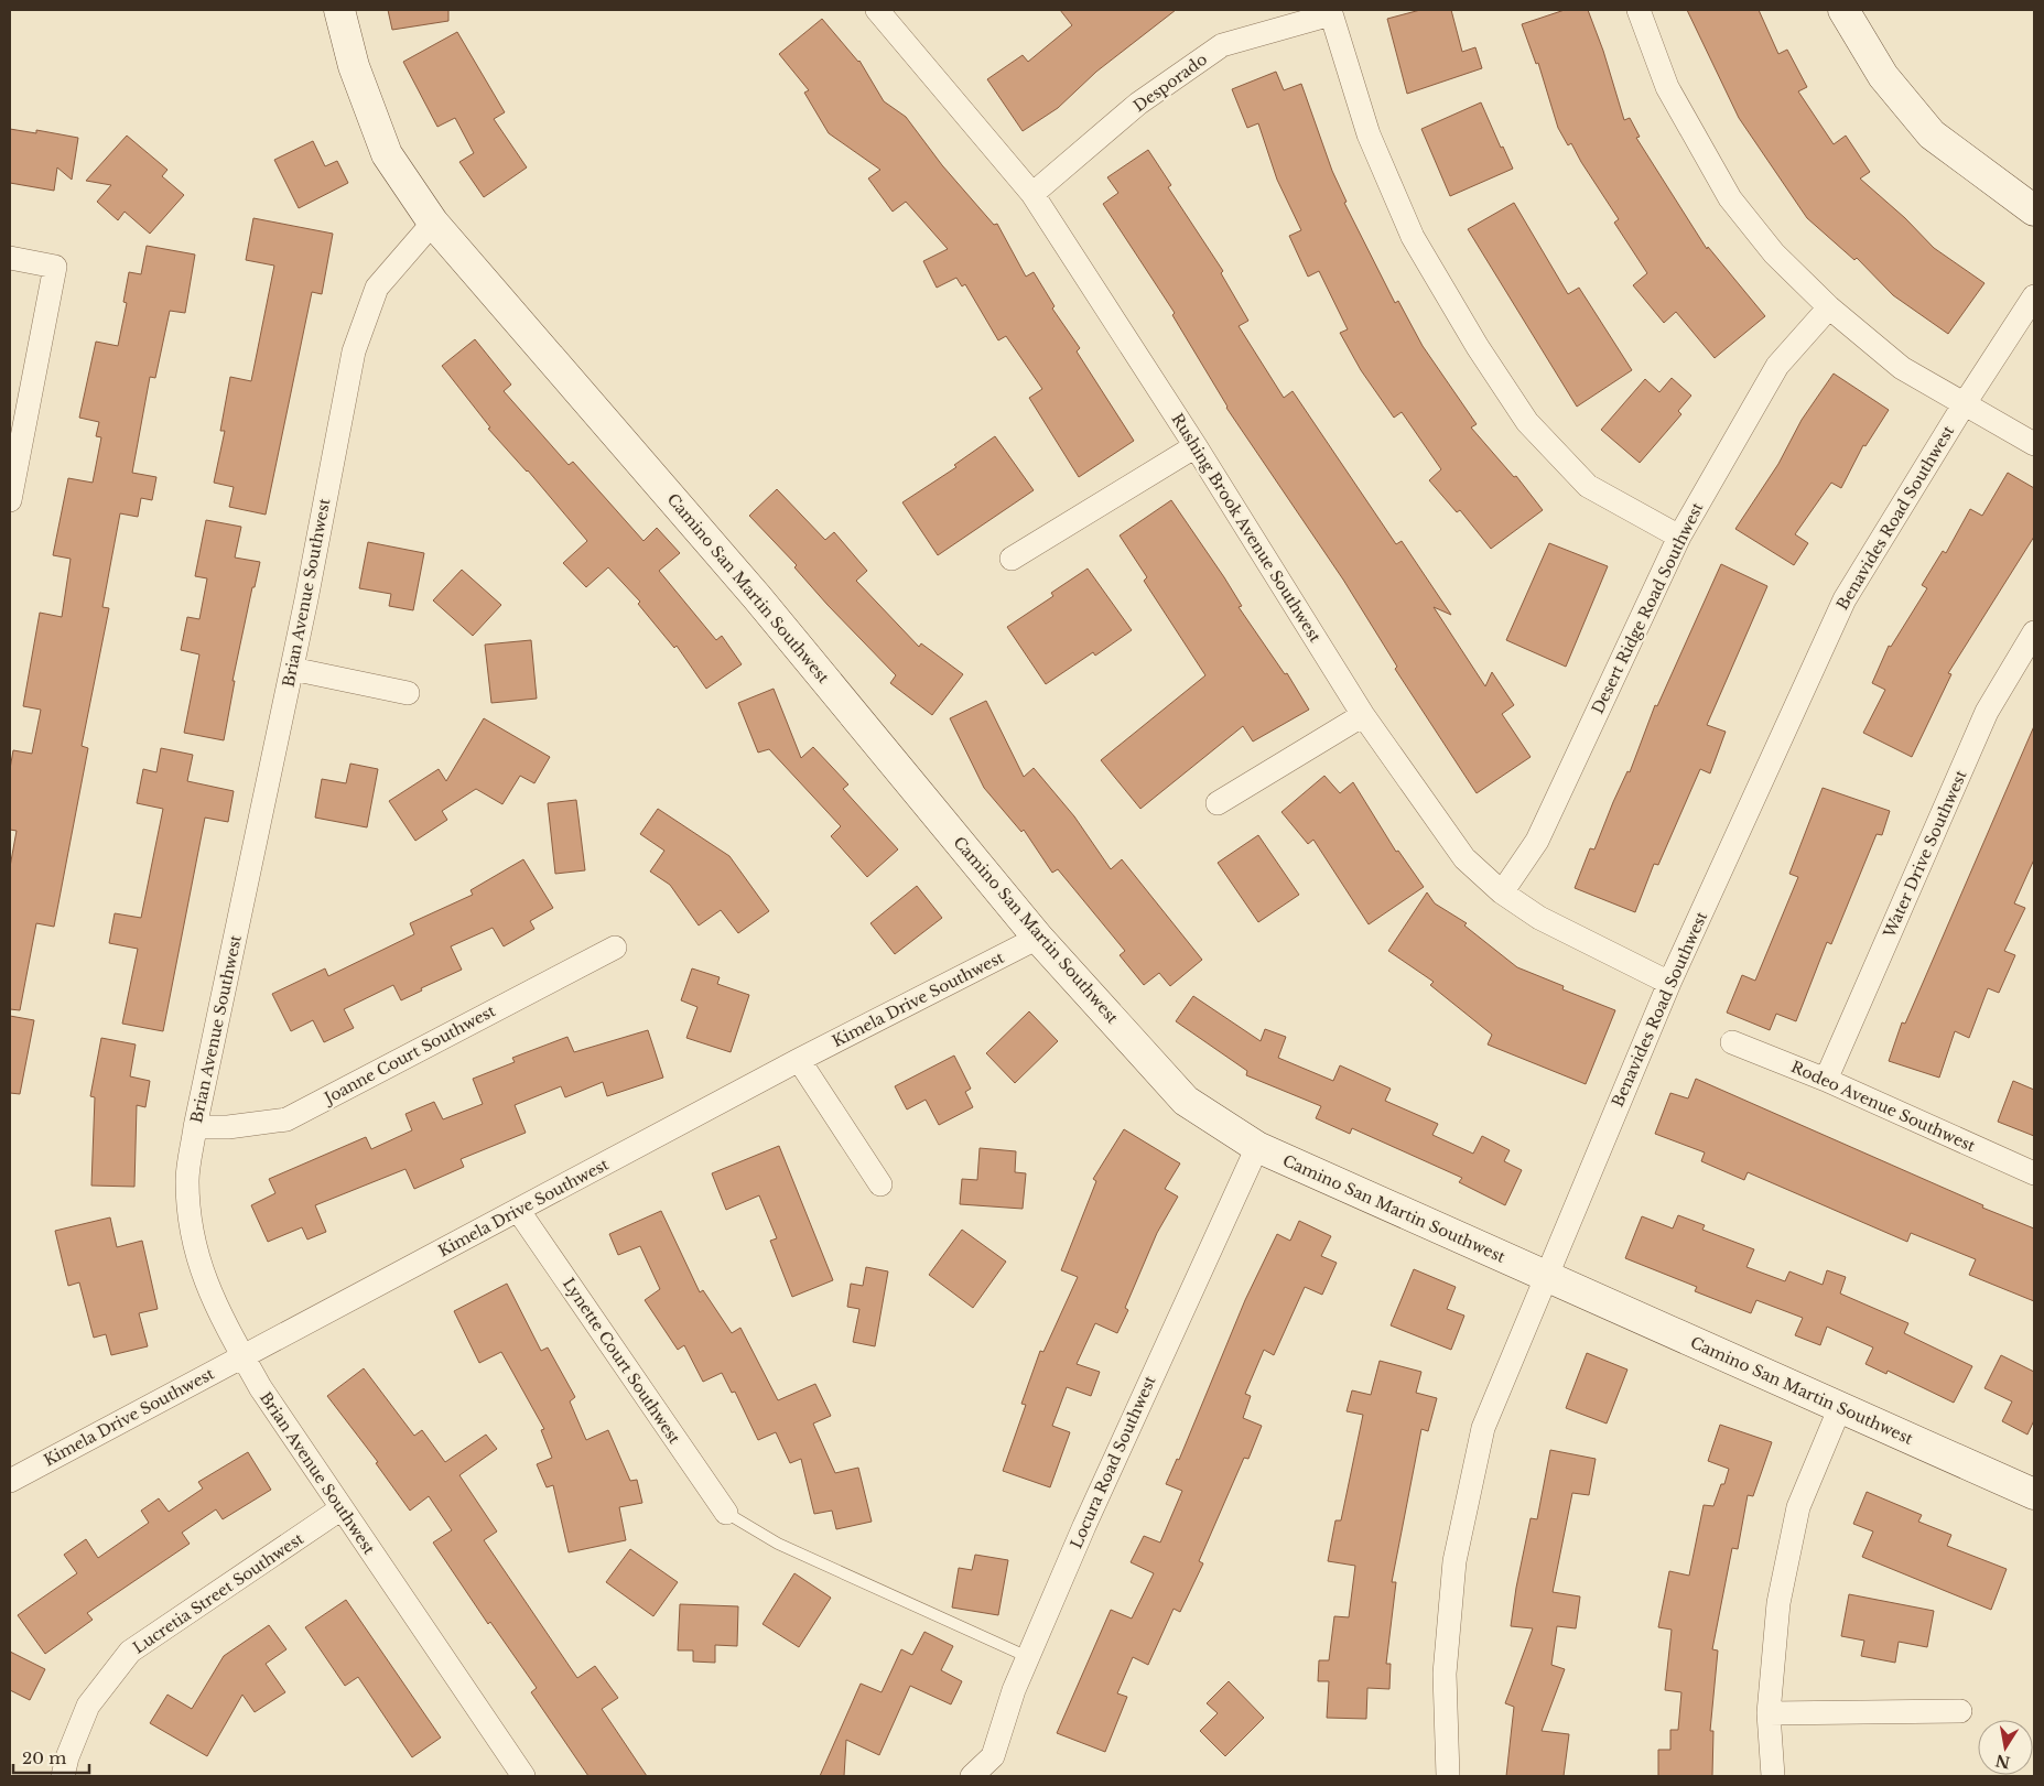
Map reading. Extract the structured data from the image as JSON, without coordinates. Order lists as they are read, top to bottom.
{
  "streets": {
    "street": [
      "Desporado",
      "Benavides Road Southwest",
      "Rushing Brook Avenue Southwest",
      "Camino San Martin Southwest",
      "Brian Avenue Southwest",
      "Desert Ridge Road Southwest",
      "Water Drive Southwest",
      "Kimela Drive Southwest",
      "Joanne Court Southwest",
      "Rodeo Avenue Southwest",
      "Lynette Court Southwest",
      "Locura Road Southwest",
      "Lucretia Street Southwest"
    ]
  },
  "crossings": [
    ["Desporado", "Rushing Brook Avenue Southwest"],
    ["Benavides Road Southwest", "Rushing Brook Avenue Southwest"],
    ["Benavides Road Southwest", "Camino San Martin Southwest"],
    ["Rushing Brook Avenue Southwest", "Desert Ridge Road Southwest"],
    ["Camino San Martin Southwest", "Brian Avenue Southwest"],
    ["Camino San Martin Southwest", "Kimela Drive Southwest"],
    ["Camino San Martin Southwest", "Locura Road Southwest"],
    ["Brian Avenue Southwest", "Kimela Drive Southwest"],
    ["Brian Avenue Southwest", "Joanne Court Southwest"],
    ["Brian Avenue Southwest", "Lucretia Street Southwest"],
    ["Water Drive Southwest", "Rodeo Avenue Southwest"],
    ["Kimela Drive Southwest", "Lynette Court Southwest"]
  ],
  "scale_bar": "20 m",
  "north": "bottom"
}
